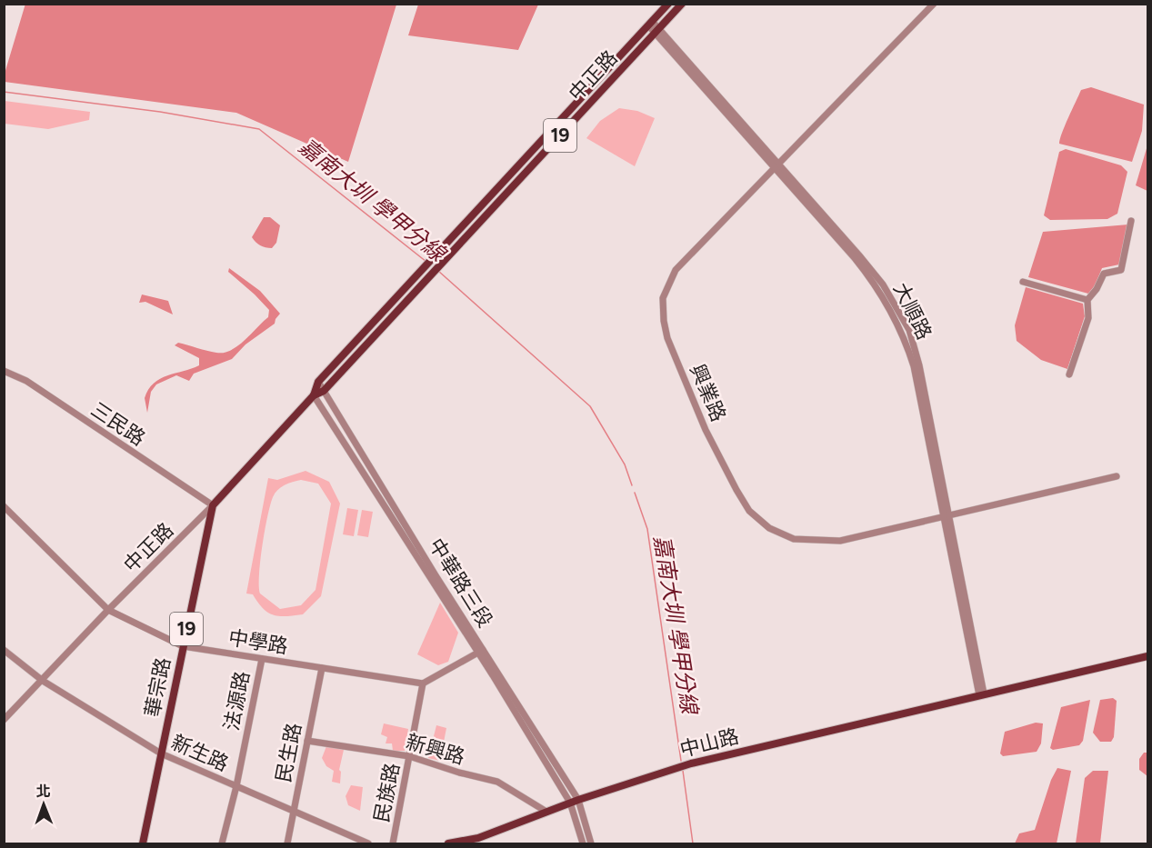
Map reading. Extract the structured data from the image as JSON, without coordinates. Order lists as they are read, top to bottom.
{
  "streets": {
    "main road": [
      "中正路",
      "19",
      "華宗路",
      "中山路"
    ],
    "street": [
      "大順路",
      "興業路",
      "三民路",
      "中華路三段",
      "中學路",
      "法源路",
      "新興路",
      "新生路",
      "民生路",
      "民族路"
    ]
  },
  "crossings": [
    ["中正路", "19"],
    ["中正路", "大順路"],
    ["中正路", "三民路"],
    ["中正路", "中華路三段"],
    ["中正路", "中學路"],
    ["中正路", "華宗路"],
    ["中正路", "新生路"],
    ["19", "中華路三段"],
    ["大順路", "興業路"],
    ["大順路", "中山路"],
    ["三民路", "華宗路"],
    ["中華路三段", "中山路"],
    ["中學路", "華宗路"],
    ["中學路", "法源路"],
    ["中學路", "民生路"],
    ["中學路", "民族路"],
    ["華宗路", "新生路"],
    ["法源路", "新生路"],
    ["中山路", "新興路"],
    ["新興路", "民生路"],
    ["新興路", "民族路"],
    ["新生路", "民生路"]
  ],
  "water": ["嘉南大圳 學甲分線"],
  "north": "top"
}
